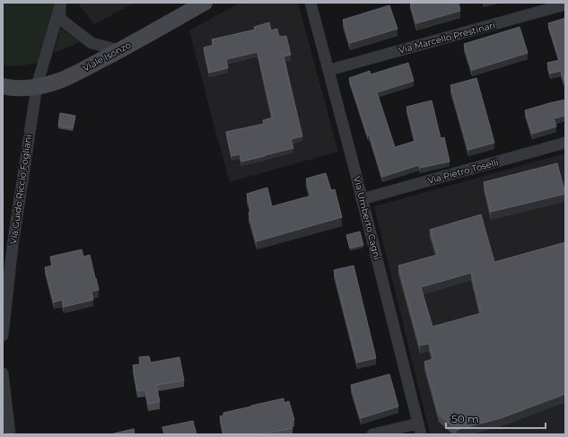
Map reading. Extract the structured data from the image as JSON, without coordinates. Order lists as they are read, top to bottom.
{
  "streets": {
    "main road": ["Viale Isonzo"],
    "street": [
      "Via Marcello Prestinari",
      "Via Pietro Toselli",
      "Via Guido Riccio Fogliani",
      "Via Umberto Cagni"
    ]
  },
  "crossings": [
    ["Via Marcello Prestinari", "Via Umberto Cagni"],
    ["Viale Isonzo", "Via Guido Riccio Fogliani"],
    ["Via Pietro Toselli", "Via Umberto Cagni"]
  ],
  "scale_bar": "50 m"
}
